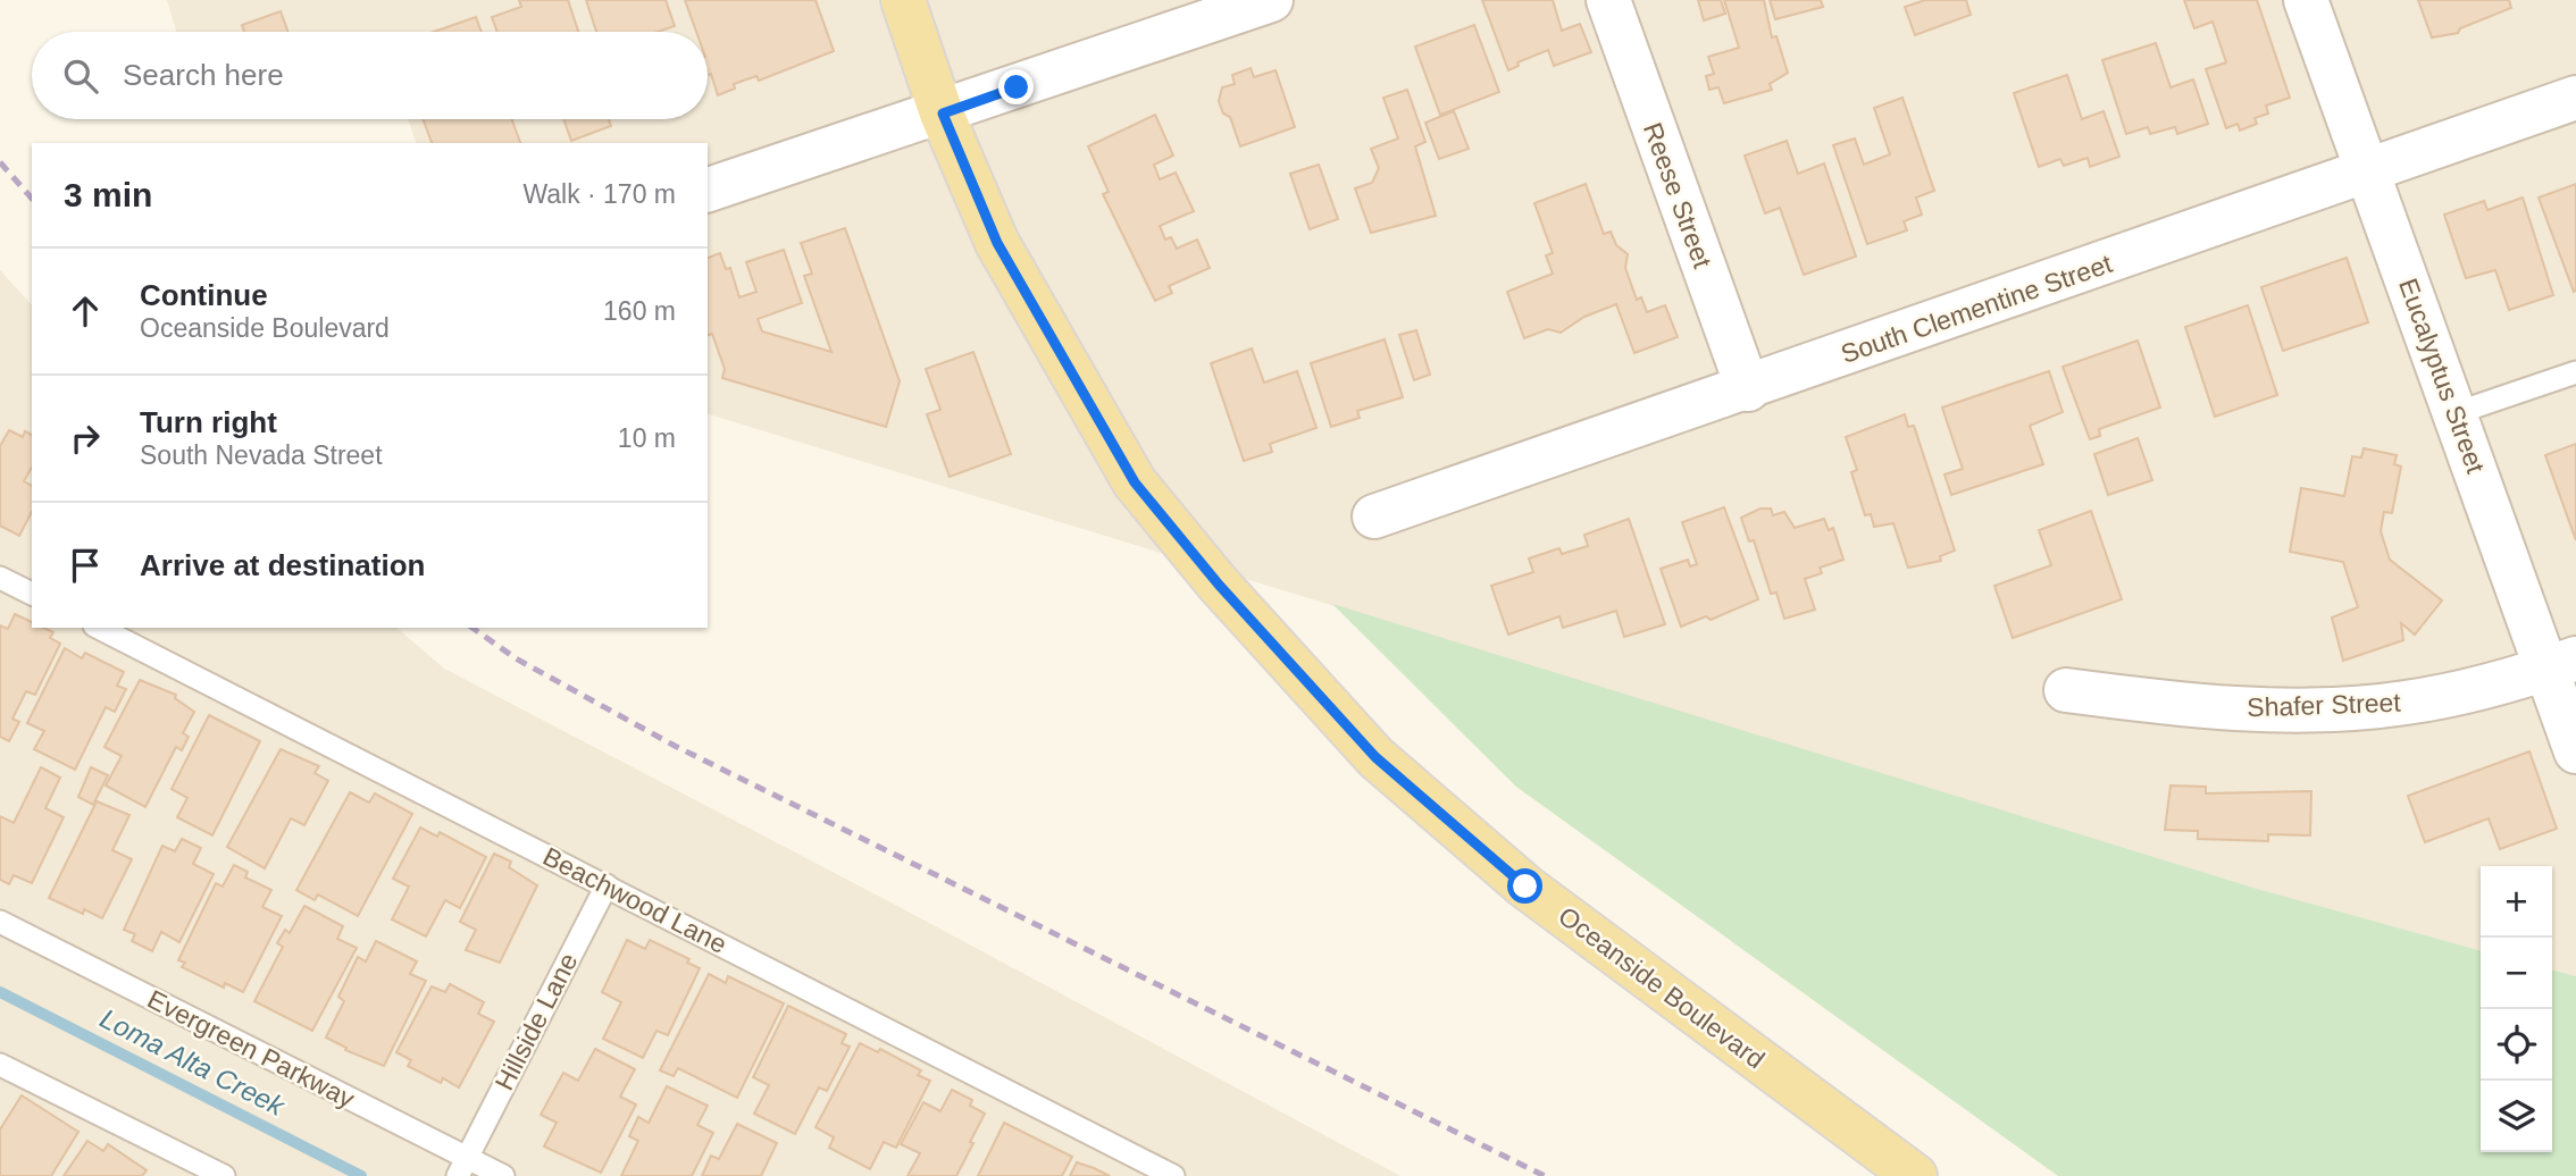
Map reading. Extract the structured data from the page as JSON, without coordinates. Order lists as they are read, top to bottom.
{
  "streets": {
    "main road": ["Oceanside Boulevard"],
    "street": [
      "Reese Street",
      "South Clementine Street",
      "Eucalyptus Street",
      "Shafer Street"
    ],
    "lane": ["Beachwood Lane", "Hillside Lane", "Evergreen Parkway"]
  },
  "crossings": [
    ["Reese Street", "South Clementine Street"],
    ["South Clementine Street", "Eucalyptus Street"],
    ["Eucalyptus Street", "Shafer Street"],
    ["Beachwood Lane", "Hillside Lane"],
    ["Hillside Lane", "Evergreen Parkway"]
  ],
  "water": ["Loma Alta Creek"],
  "page": {
    "search": "Search here",
    "heading": ["3 min", "Walk · 170 m"],
    "list": [
      ["Continue", "Oceanside Boulevard", "160 m"],
      ["Turn right", "South Nevada Street", "10 m"],
      "Arrive at destination"
    ],
    "map_buttons": ["+", "−"]
  }
}
